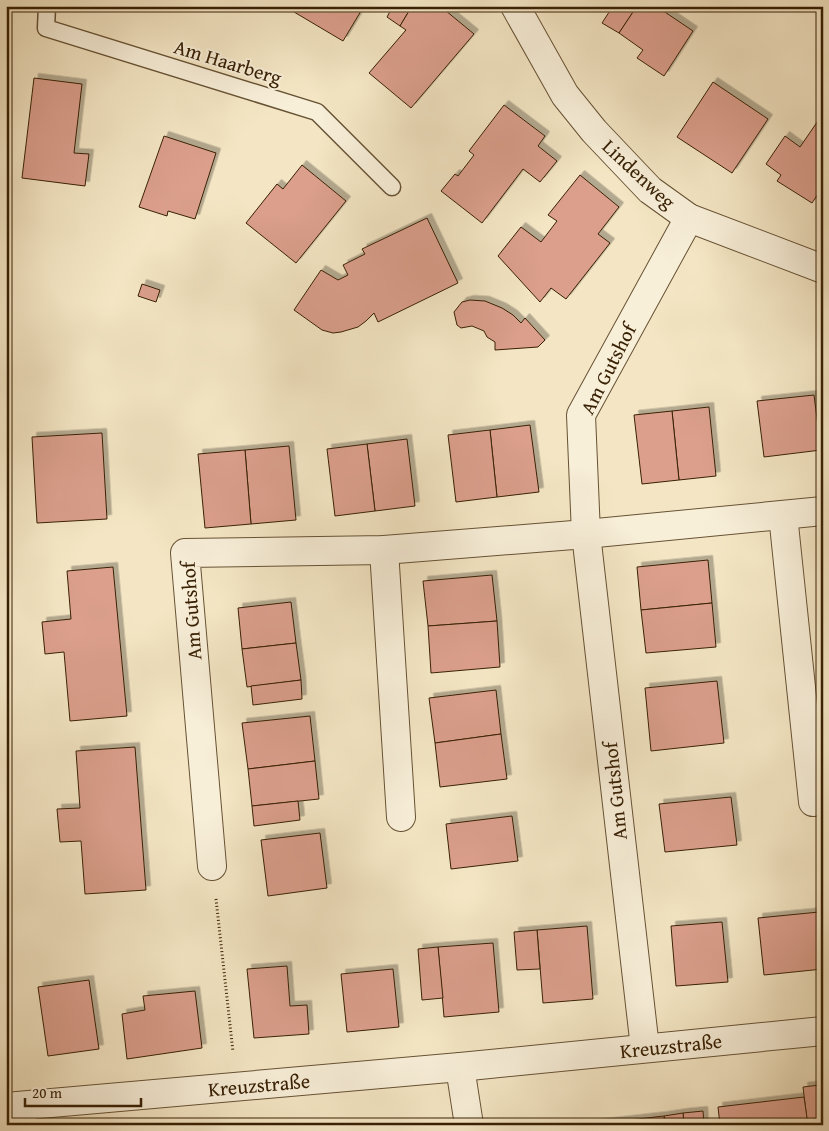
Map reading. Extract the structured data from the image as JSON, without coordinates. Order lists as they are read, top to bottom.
{
  "streets": {
    "street": ["Lindenweg", "Am Gutshof", "Kreuzstraße"],
    "lane": ["Am Haarberg"]
  },
  "crossings": [
    ["Lindenweg", "Am Gutshof"],
    ["Am Gutshof", "Kreuzstraße"]
  ],
  "scale_bar": "20 m"
}
